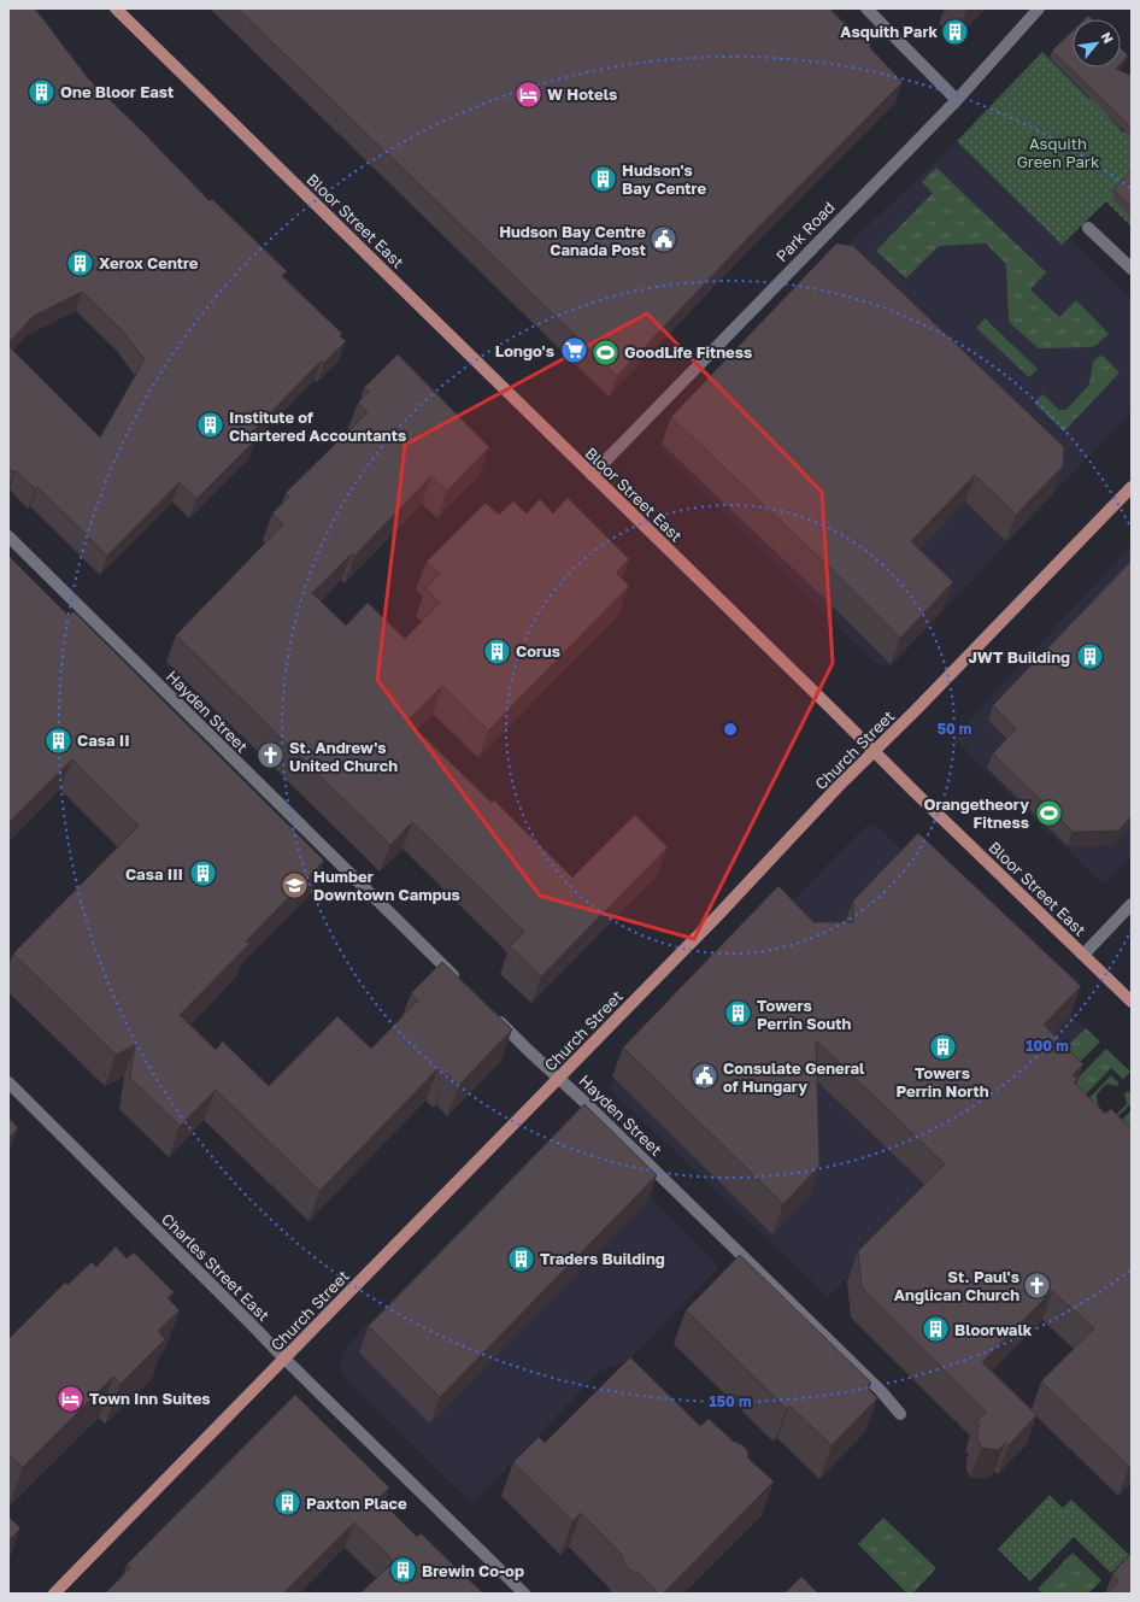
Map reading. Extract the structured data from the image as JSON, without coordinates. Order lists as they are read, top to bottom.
{
  "streets": {
    "main road": ["Bloor Street East", "Church Street"],
    "street": ["Park Road", "Hayden Street", "Charles Street East"]
  },
  "crossings": [
    ["Bloor Street East", "Park Road"],
    ["Bloor Street East", "Church Street"],
    ["Hayden Street", "Church Street"],
    ["Church Street", "Charles Street East"]
  ],
  "parks": ["Asquith Green Park"],
  "places": {
    "building": [
      "Asquith Park",
      "One Bloor East",
      "Hudson's Bay Centre",
      "Xerox Centre",
      "Institute of Chartered Accountants",
      "Corus",
      "JWT Building",
      "Casa II",
      "Casa III",
      "Towers Perrin South",
      "Towers Perrin North",
      "Traders Building",
      "Bloorwalk",
      "Paxton Place",
      "Brewin Co-op"
    ],
    "hotel": ["W Hotels", "Town Inn Suites"],
    "public building": ["Hudson Bay Centre Canada Post", "Consulate General of Hungary"],
    "supermarket": ["Longo's"],
    "sports": ["GoodLife Fitness", "Orangetheory Fitness"],
    "church": ["St. Andrew's United Church", "St. Paul's Anglican Church"],
    "school or university": ["Humber Downtown Campus"]
  },
  "north": "top right",
  "rings": ["50 m", "100 m", "150 m"]
}
